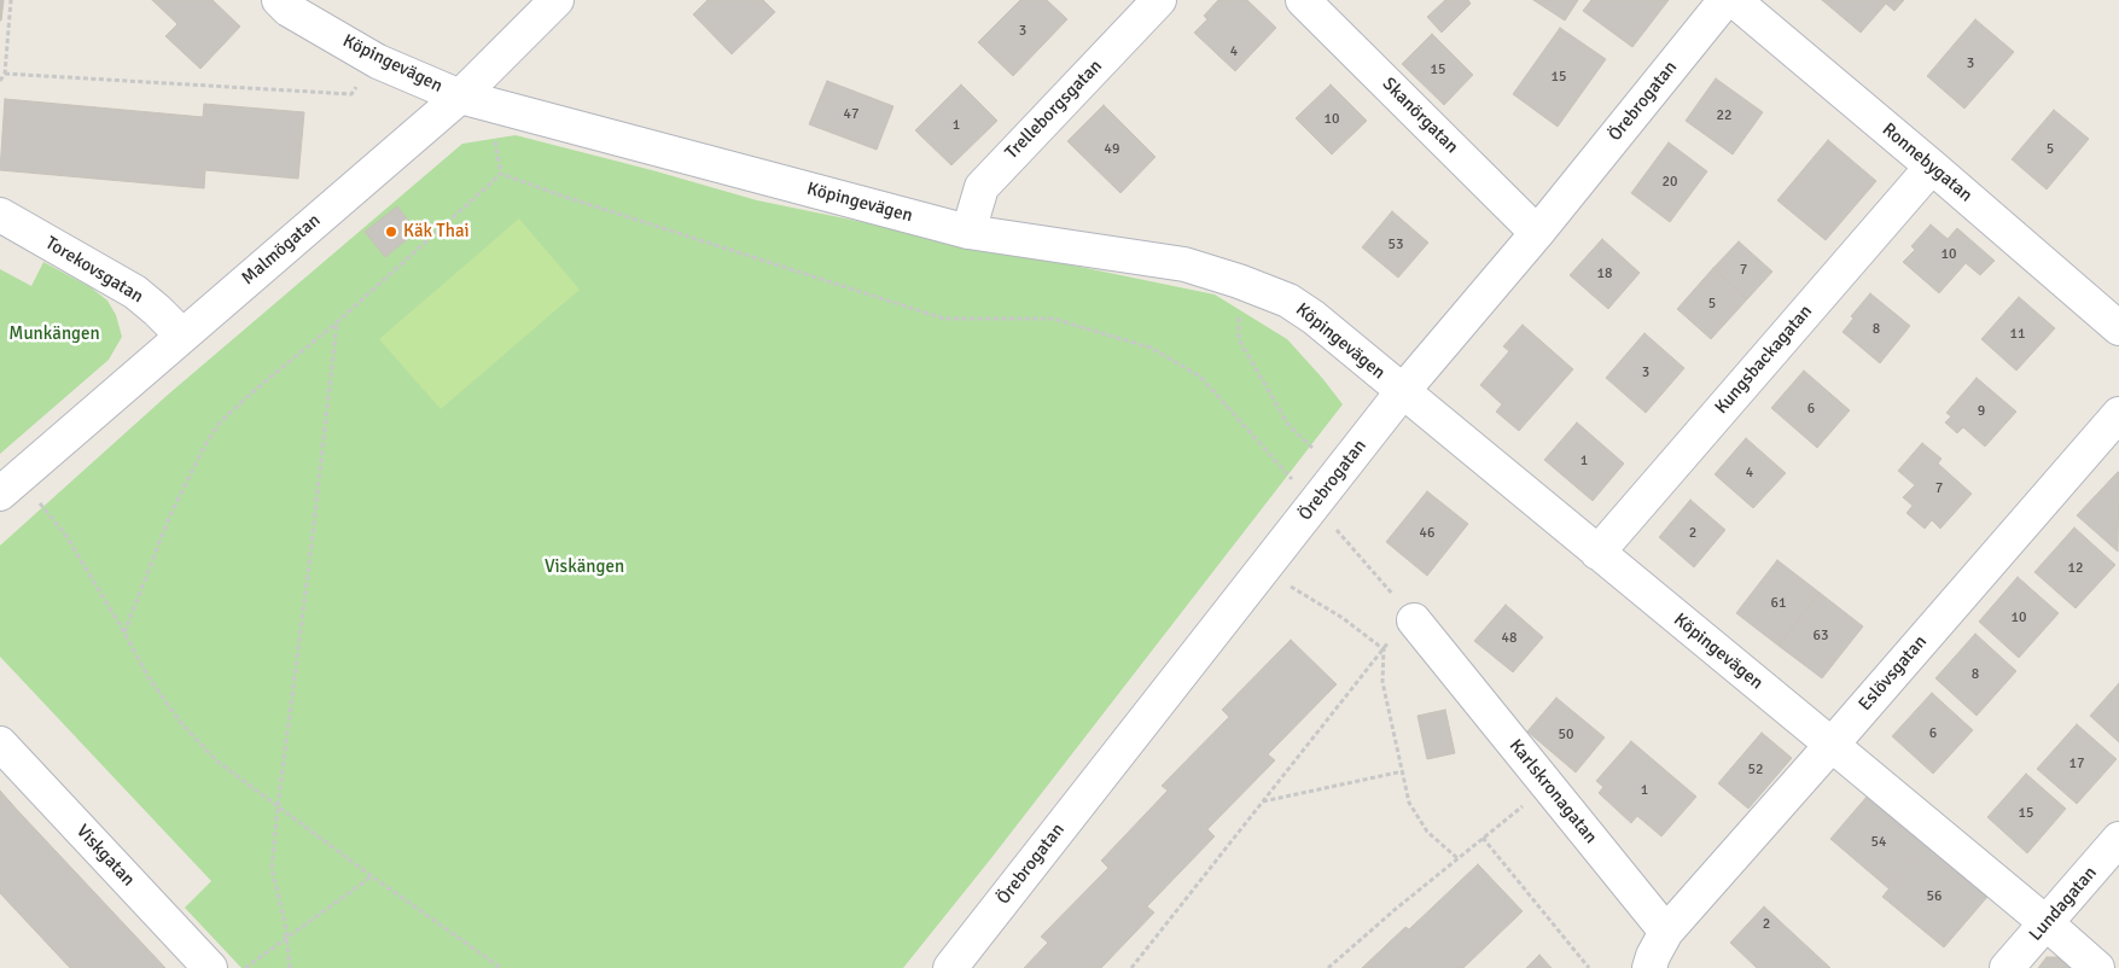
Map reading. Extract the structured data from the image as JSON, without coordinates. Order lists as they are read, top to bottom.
{
  "streets": {
    "street": [
      "Köpingevägen",
      "Örebrogatan",
      "Trelleborgsgatan",
      "Skanörgatan",
      "Ronnebygatan",
      "Malmögatan",
      "Torekovsgatan",
      "Kungsbackagatan",
      "Eslövsgatan",
      "Karlskronagatan",
      "Viskgatan",
      "Lundagatan"
    ]
  },
  "crossings": [
    ["Köpingevägen", "Örebrogatan"],
    ["Köpingevägen", "Trelleborgsgatan"],
    ["Köpingevägen", "Malmögatan"],
    ["Köpingevägen", "Kungsbackagatan"],
    ["Köpingevägen", "Eslövsgatan"],
    ["Köpingevägen", "Lundagatan"],
    ["Örebrogatan", "Skanörgatan"],
    ["Ronnebygatan", "Kungsbackagatan"],
    ["Malmögatan", "Torekovsgatan"],
    ["Eslövsgatan", "Karlskronagatan"]
  ],
  "parks": ["Munkängen", "Viskängen"],
  "places": ["Käk Thai"],
  "house_numbers": [
    "3",
    "4",
    "3",
    "15",
    "15",
    "47",
    "22",
    "10",
    "1",
    "49",
    "5",
    "20",
    "53",
    "10",
    "7",
    "18",
    "5",
    "8",
    "11",
    "3",
    "6",
    "9",
    "1",
    "4",
    "7",
    "46",
    "2",
    "12",
    "61",
    "10",
    "63",
    "48",
    "8",
    "6",
    "50",
    "17",
    "52",
    "1",
    "15",
    "54",
    "56",
    "2"
  ]
}
